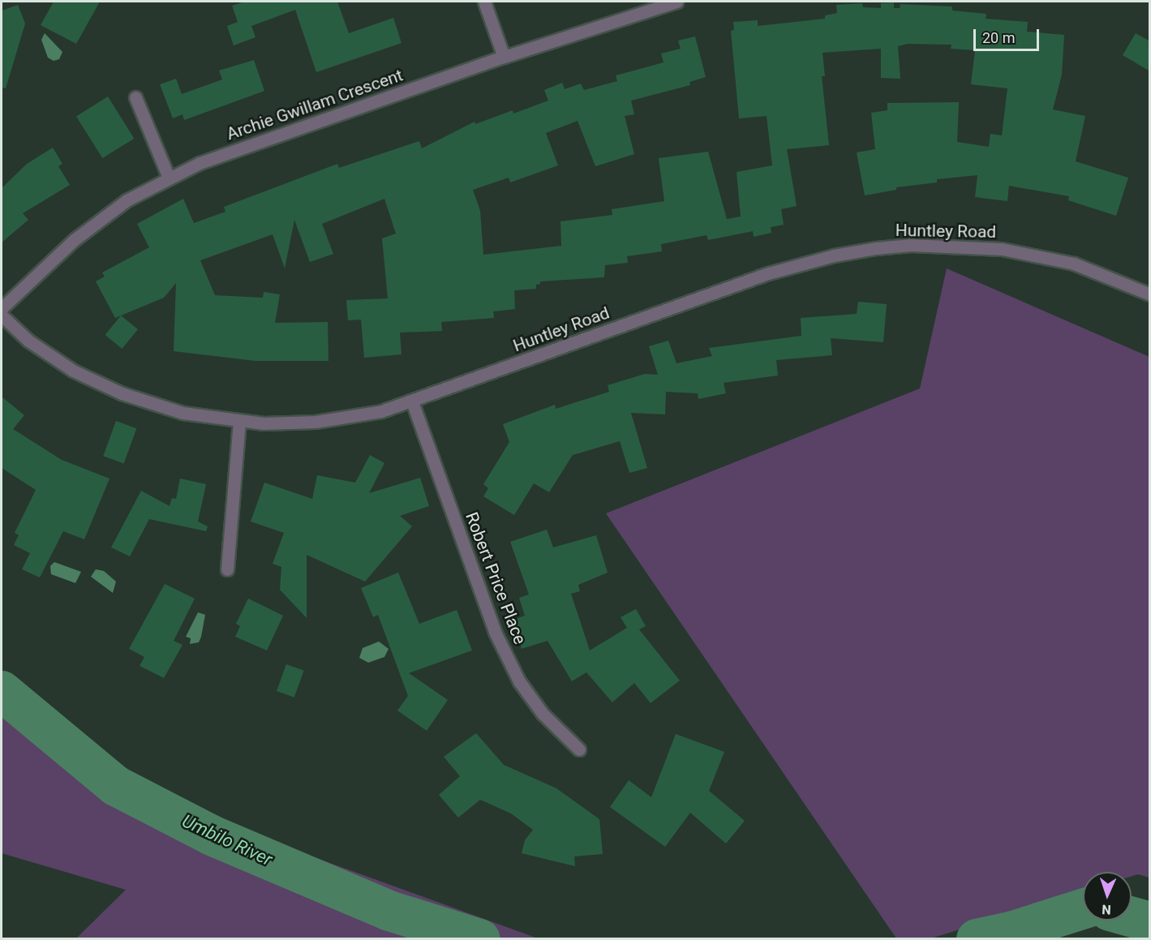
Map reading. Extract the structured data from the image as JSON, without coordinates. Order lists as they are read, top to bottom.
{
  "streets": {
    "street": ["Archie Gwillam Crescent", "Huntley Road", "Robert Price Place"]
  },
  "crossings": [
    ["Huntley Road", "Robert Price Place"]
  ],
  "water": ["Umbilo River"],
  "scale_bar": "20 m",
  "north": "bottom"
}
